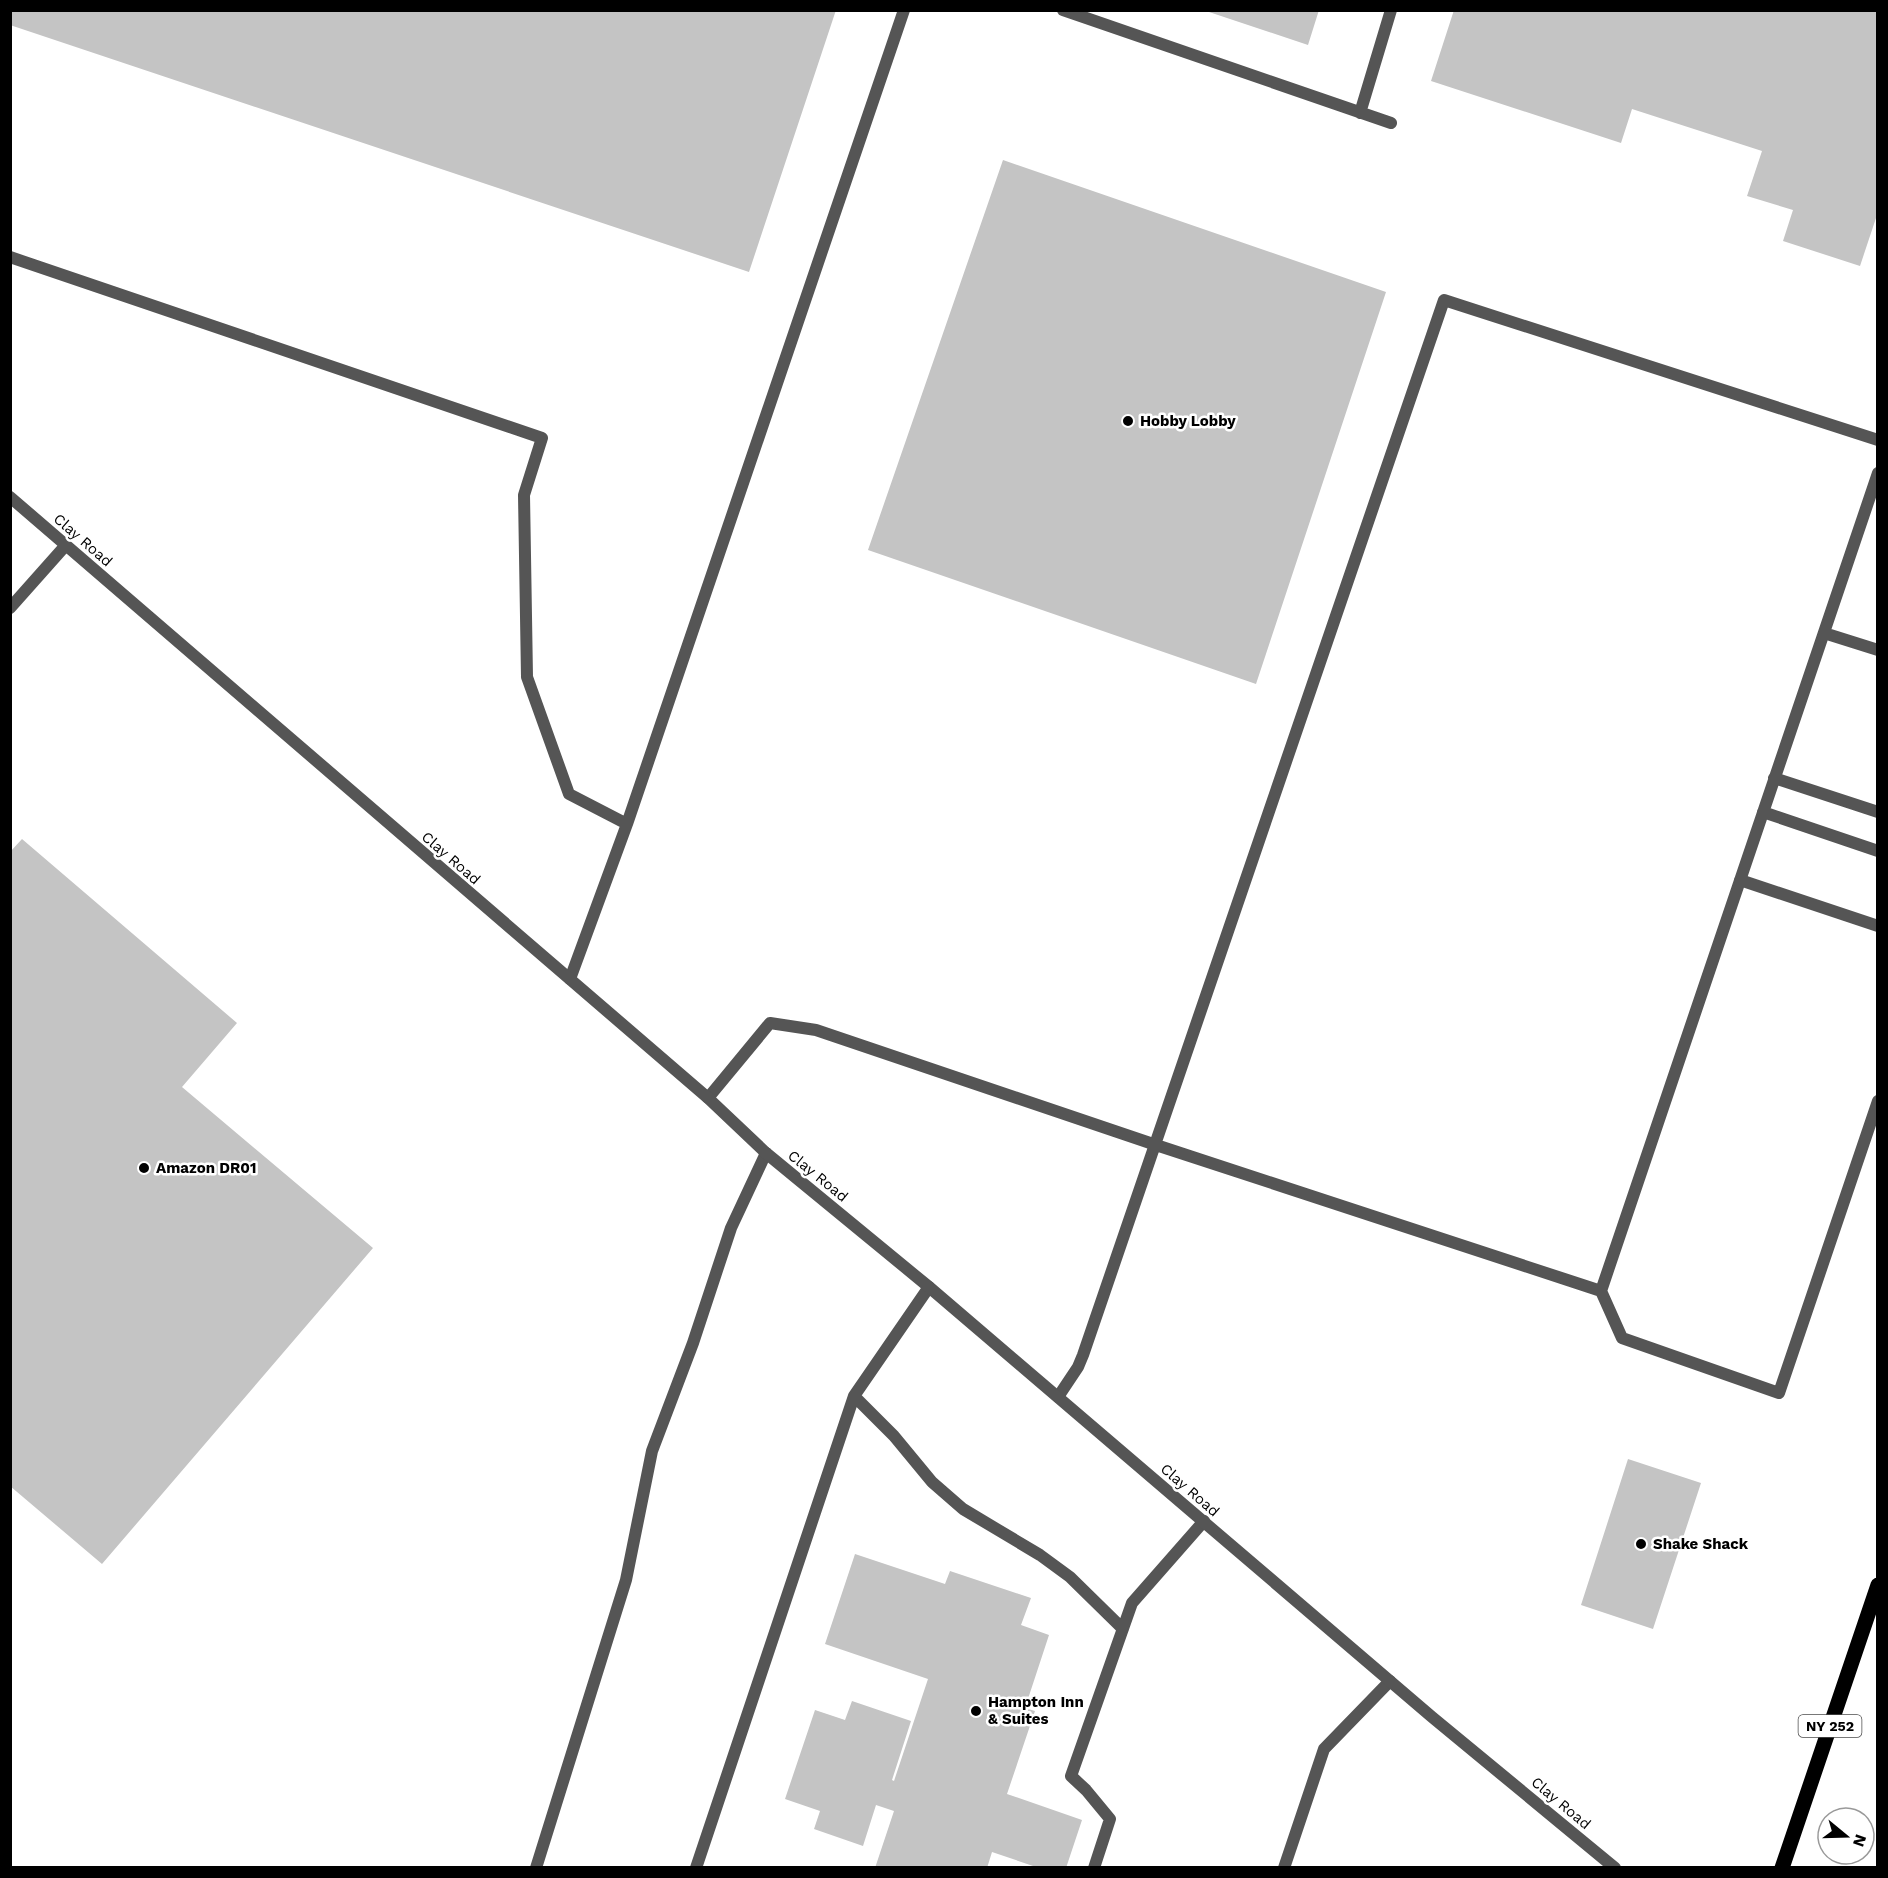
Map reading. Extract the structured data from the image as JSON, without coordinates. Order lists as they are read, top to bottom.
{
  "streets": {
    "main road": ["NY 252"],
    "street": ["Clay Road"]
  },
  "places": [
    "Hobby Lobby",
    "Amazon DR01",
    "Shake Shack",
    "Hampton Inn & Suites"
  ],
  "north": "right"
}
